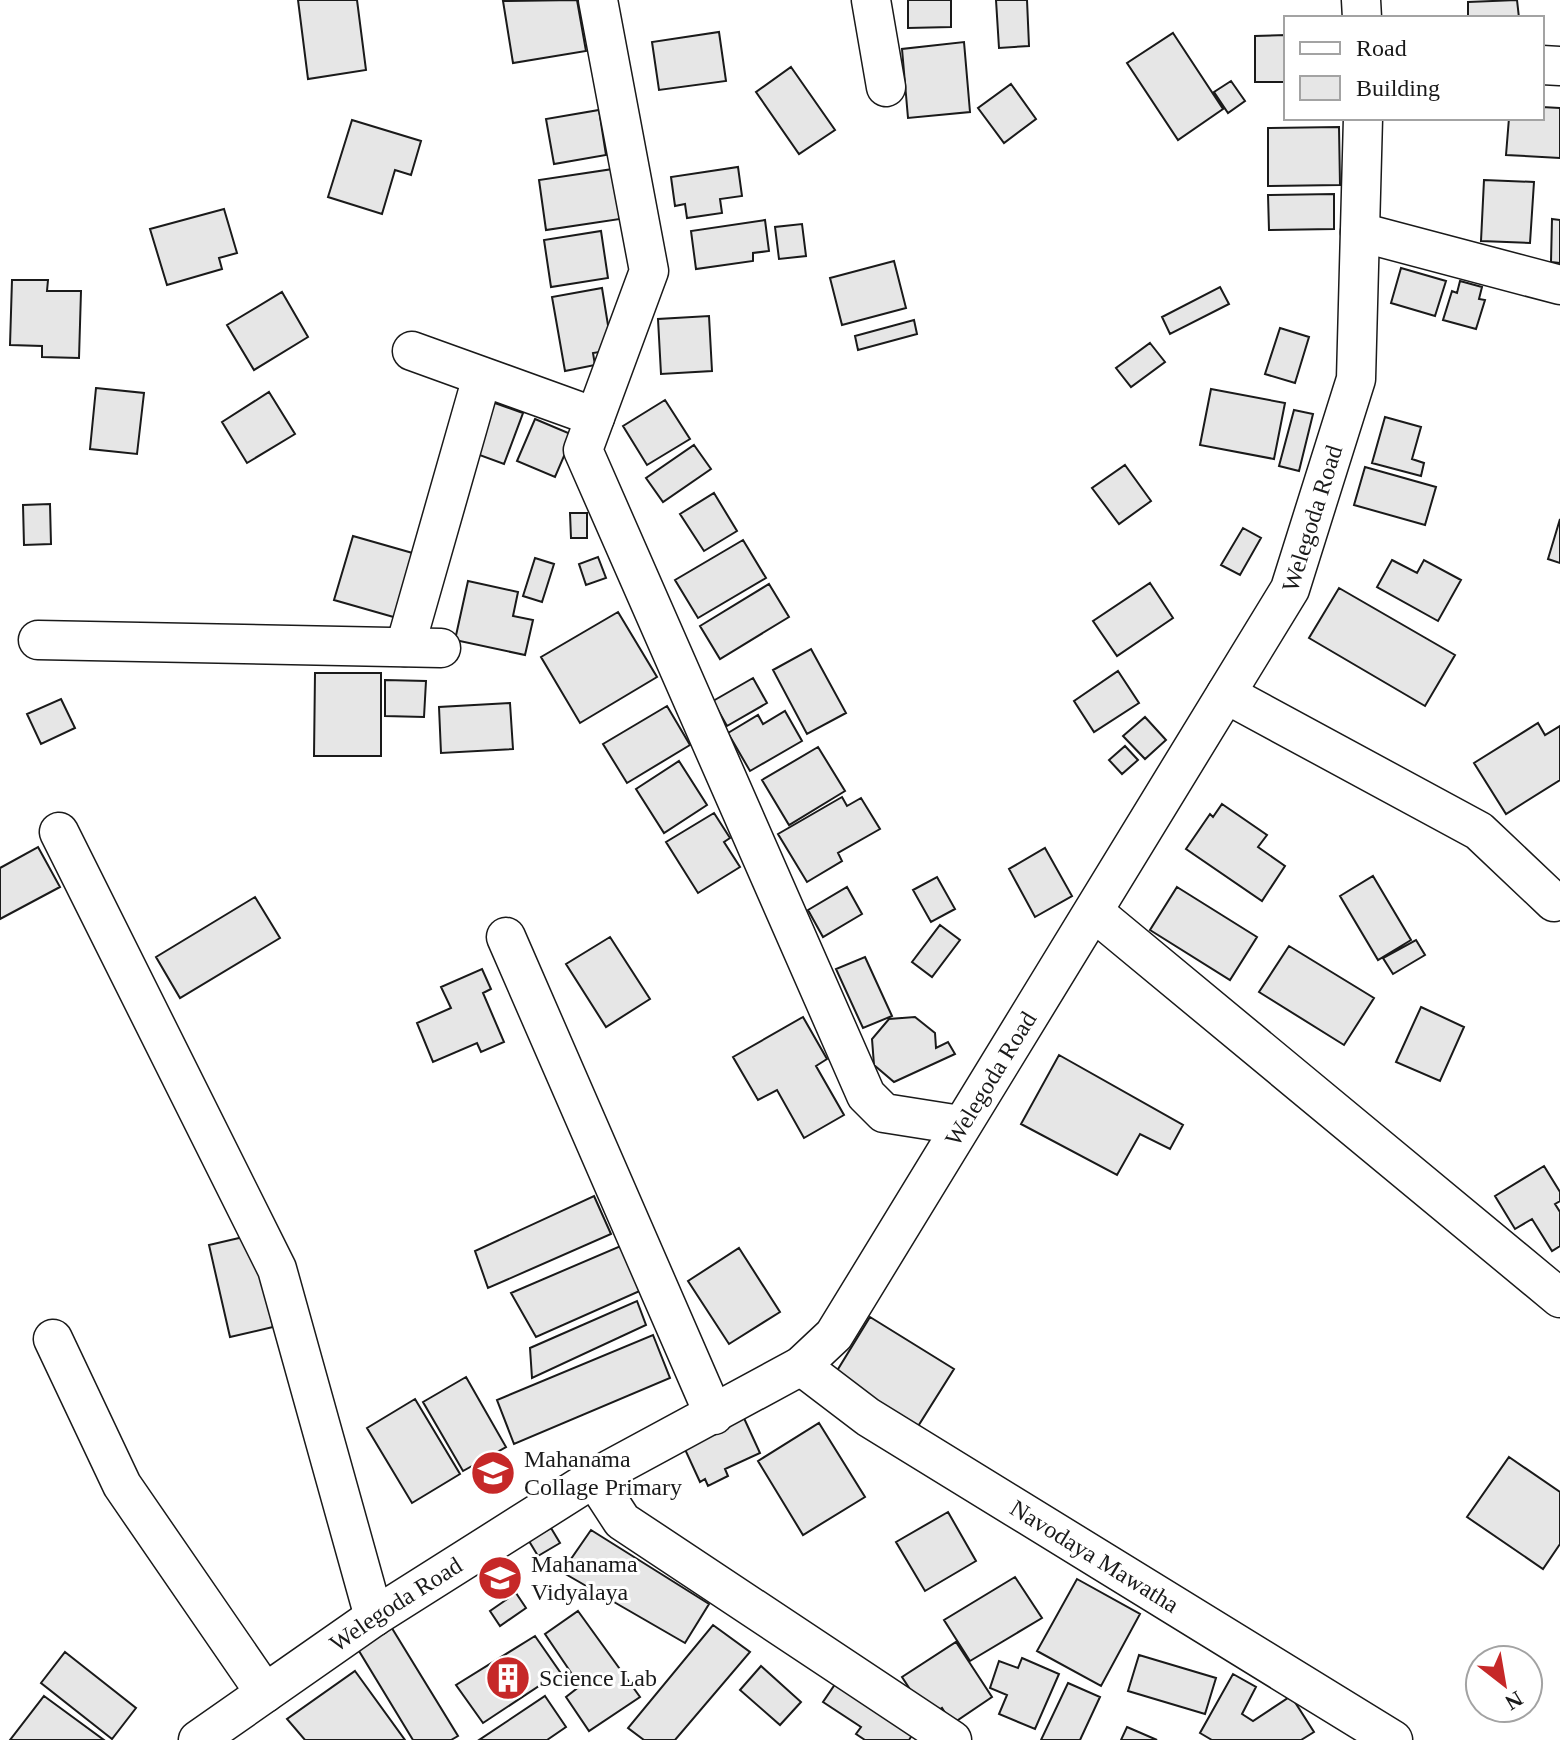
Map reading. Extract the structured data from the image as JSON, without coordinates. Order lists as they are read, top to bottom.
{
  "streets": {
    "street": ["Welegoda Road", "Navodaya Mawatha"]
  },
  "crossings": [
    ["Welegoda Road", "Navodaya Mawatha"]
  ],
  "places": {
    "school or university": ["Mahanama Collage Primary", "Mahanama Vidyalaya"],
    "building": ["Science Lab"]
  },
  "legend": ["Road", "Building"],
  "north": "bottom right"
}
